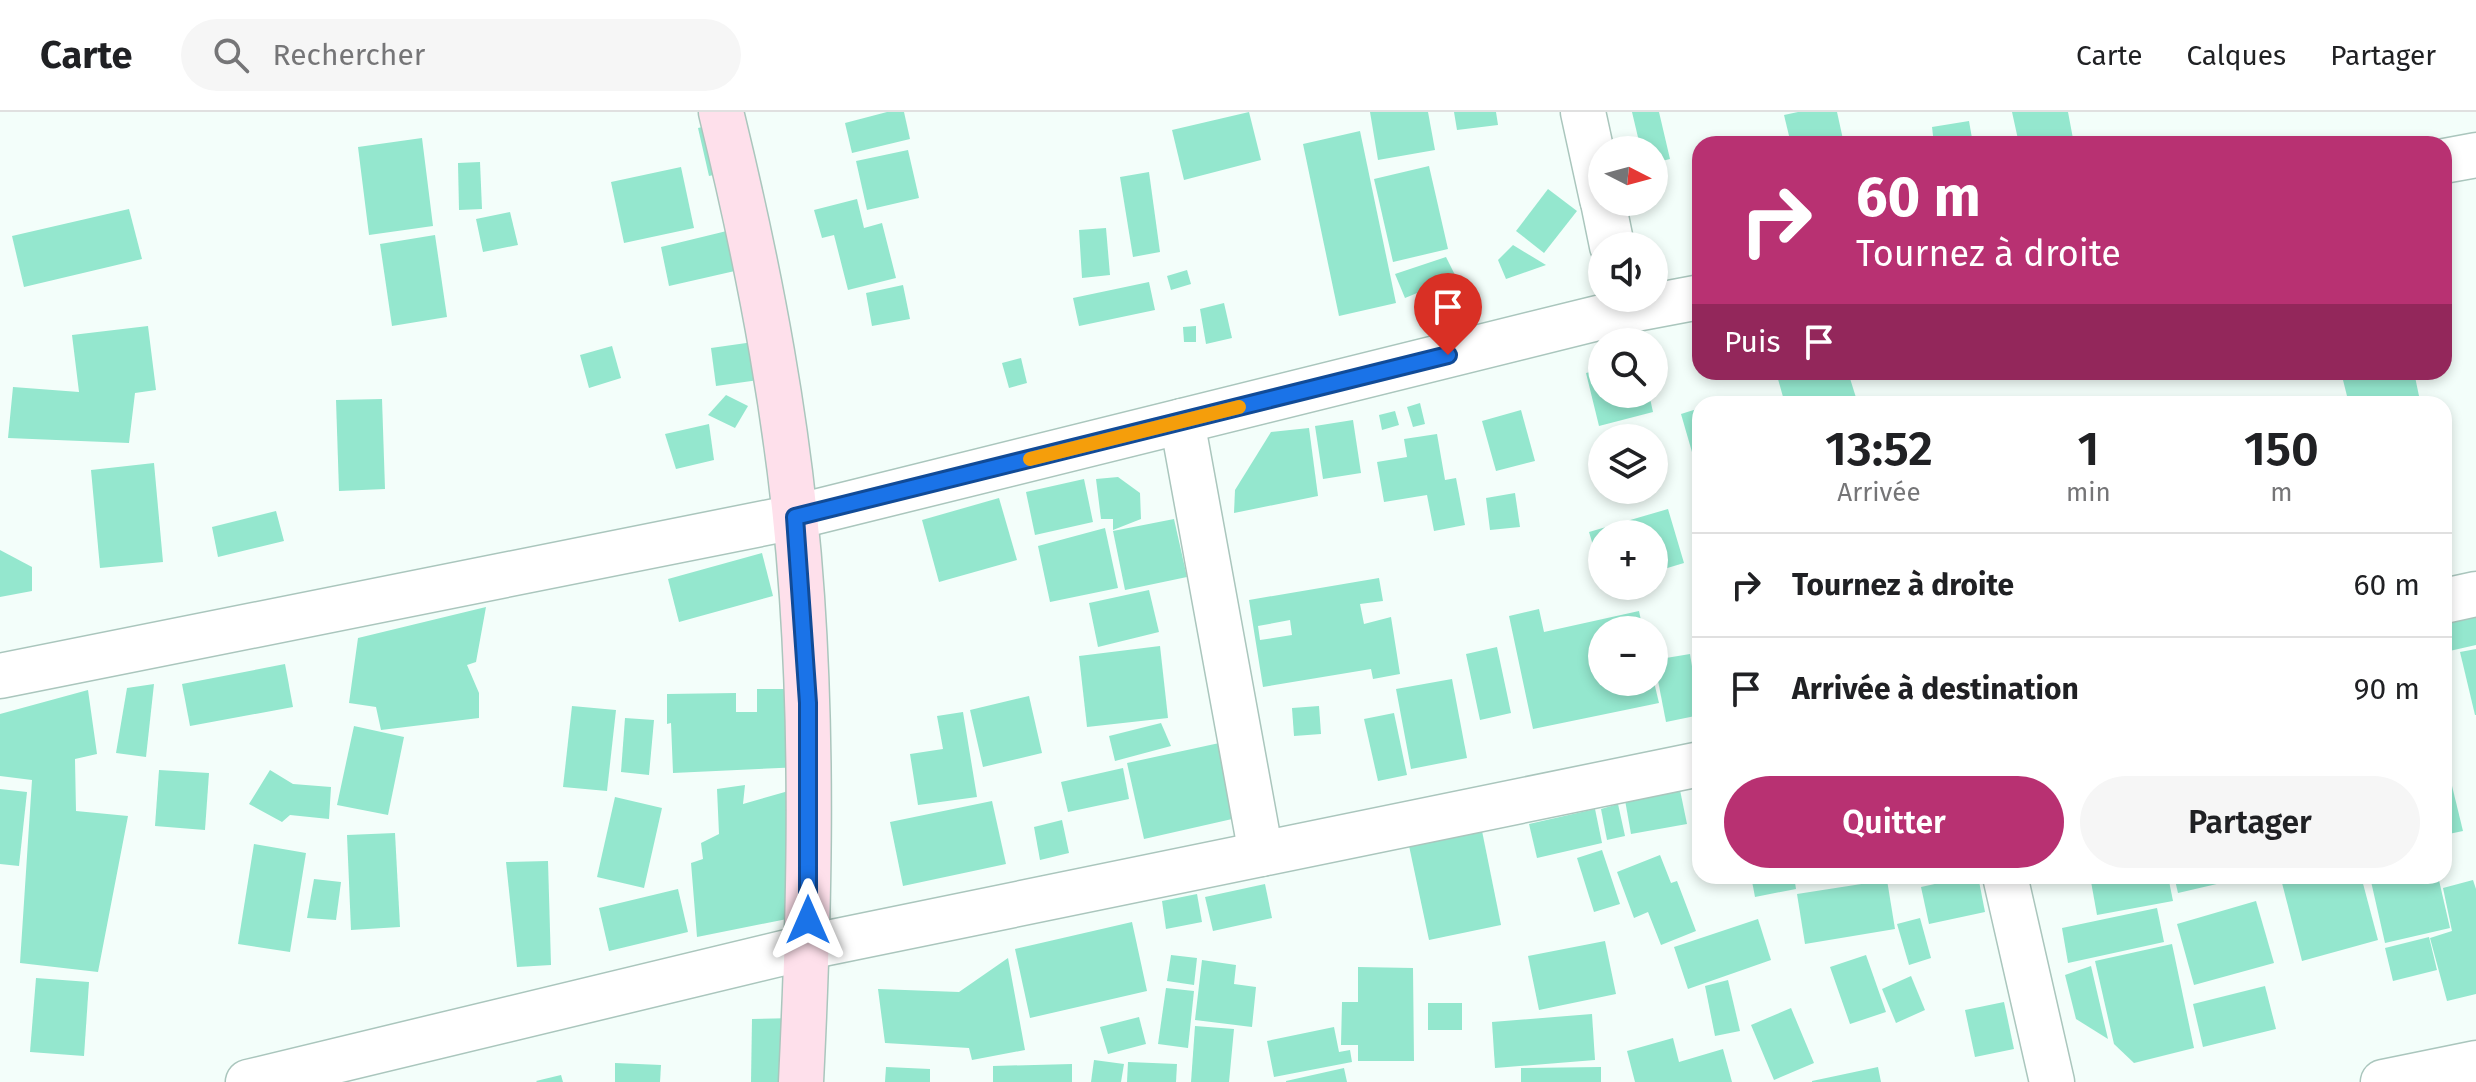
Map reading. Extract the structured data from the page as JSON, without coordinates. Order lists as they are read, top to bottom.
{
  "north": "right",
  "page": {
    "header": "Carte",
    "search": "Rechercher",
    "nav": ["Carte", "Calques", "Partager"],
    "map_buttons": ["+", "−"],
    "turn": ["60 m", "Tournez à droite"],
    "then": "Puis",
    "eta": [
      "13:52",
      "Arrivée",
      "1",
      "min",
      "150",
      "m"
    ],
    "list": [
      {
        "name": "Tournez à droite",
        "value": "60 m"
      },
      {
        "name": "Arrivée à destination",
        "value": "90 m"
      }
    ],
    "buttons": ["Quitter", "Partager"]
  }
}
